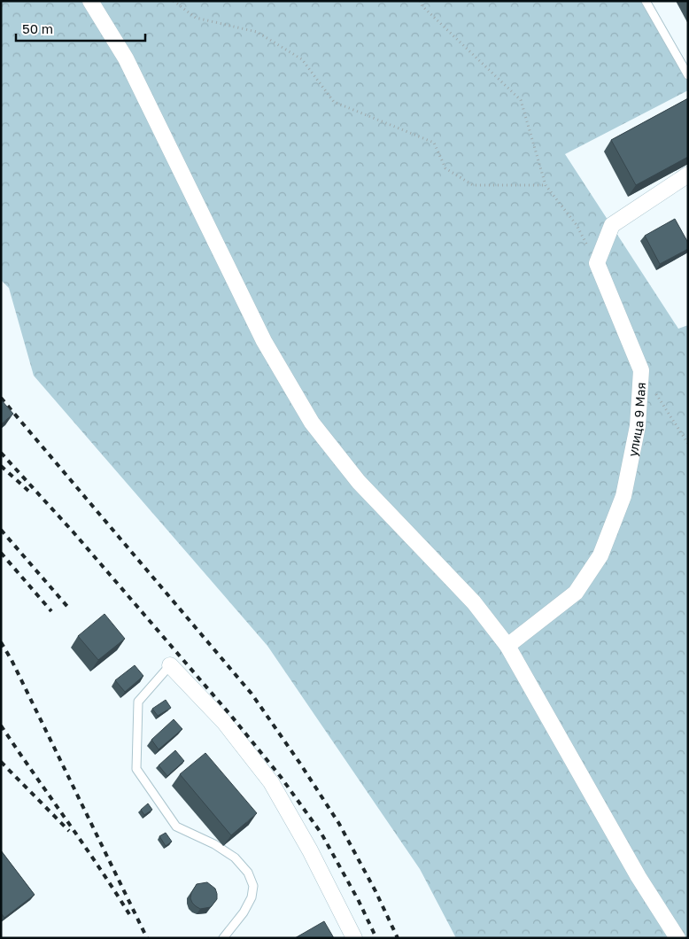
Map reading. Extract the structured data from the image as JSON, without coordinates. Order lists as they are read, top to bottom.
{
  "streets": {
    "street": ["улица 9 Мая"]
  },
  "scale_bar": "50 m"
}
